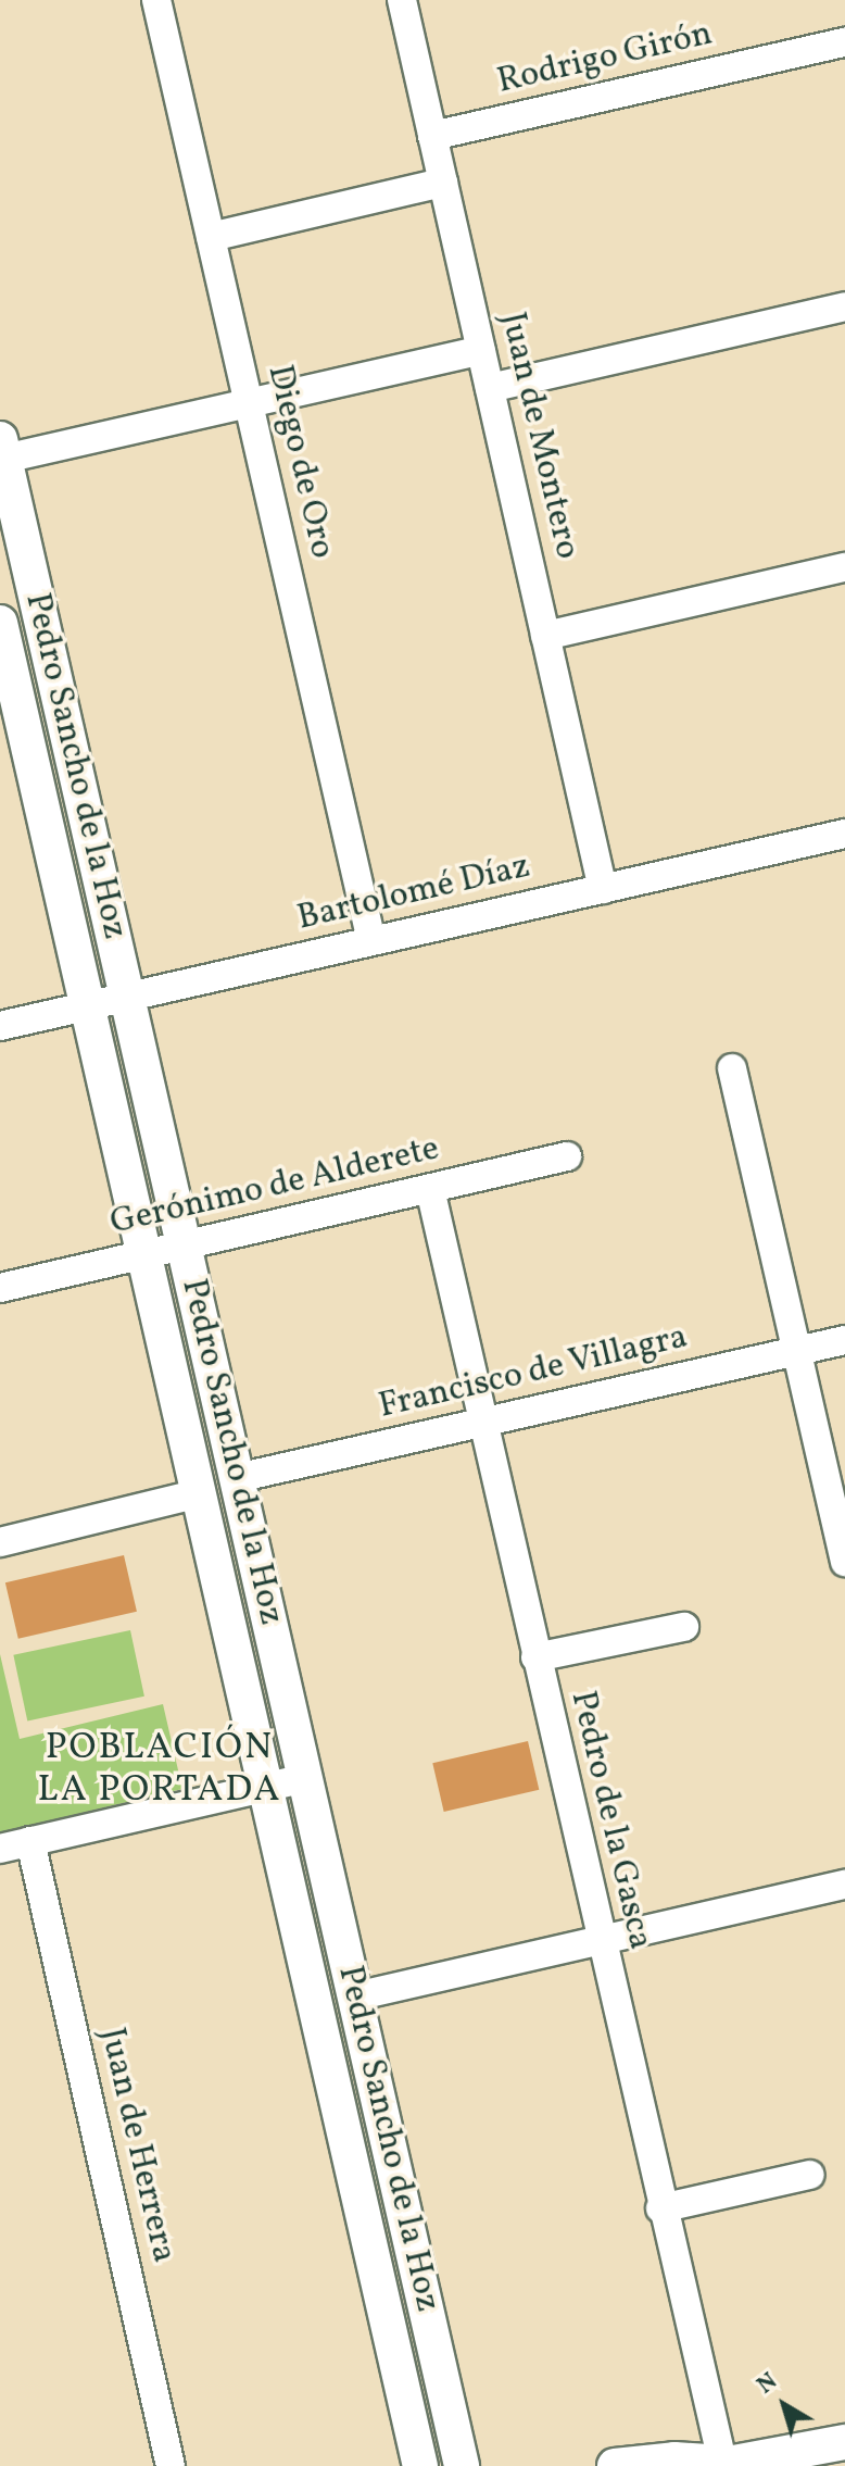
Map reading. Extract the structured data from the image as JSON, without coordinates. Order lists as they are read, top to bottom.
{
  "streets": {
    "street": [
      "Rodrigo Girón",
      "Juan de Montero",
      "Diego de Oro",
      "Pedro Sancho de la Hoz",
      "Bartolomé Díaz",
      "Gerónimo de Alderete",
      "Francisco de Villagra",
      "Pedro de la Gasca",
      "Juan de Herrera"
    ]
  },
  "crossings": [
    ["Rodrigo Girón", "Juan de Montero"],
    ["Juan de Montero", "Bartolomé Díaz"],
    ["Diego de Oro", "Bartolomé Díaz"],
    ["Pedro Sancho de la Hoz", "Bartolomé Díaz"],
    ["Pedro Sancho de la Hoz", "Gerónimo de Alderete"],
    ["Pedro Sancho de la Hoz", "Francisco de Villagra"],
    ["Gerónimo de Alderete", "Pedro de la Gasca"],
    ["Francisco de Villagra", "Pedro de la Gasca"]
  ],
  "districts": ["POBLACIÓN LA PORTADA"],
  "north": "top left"
}
